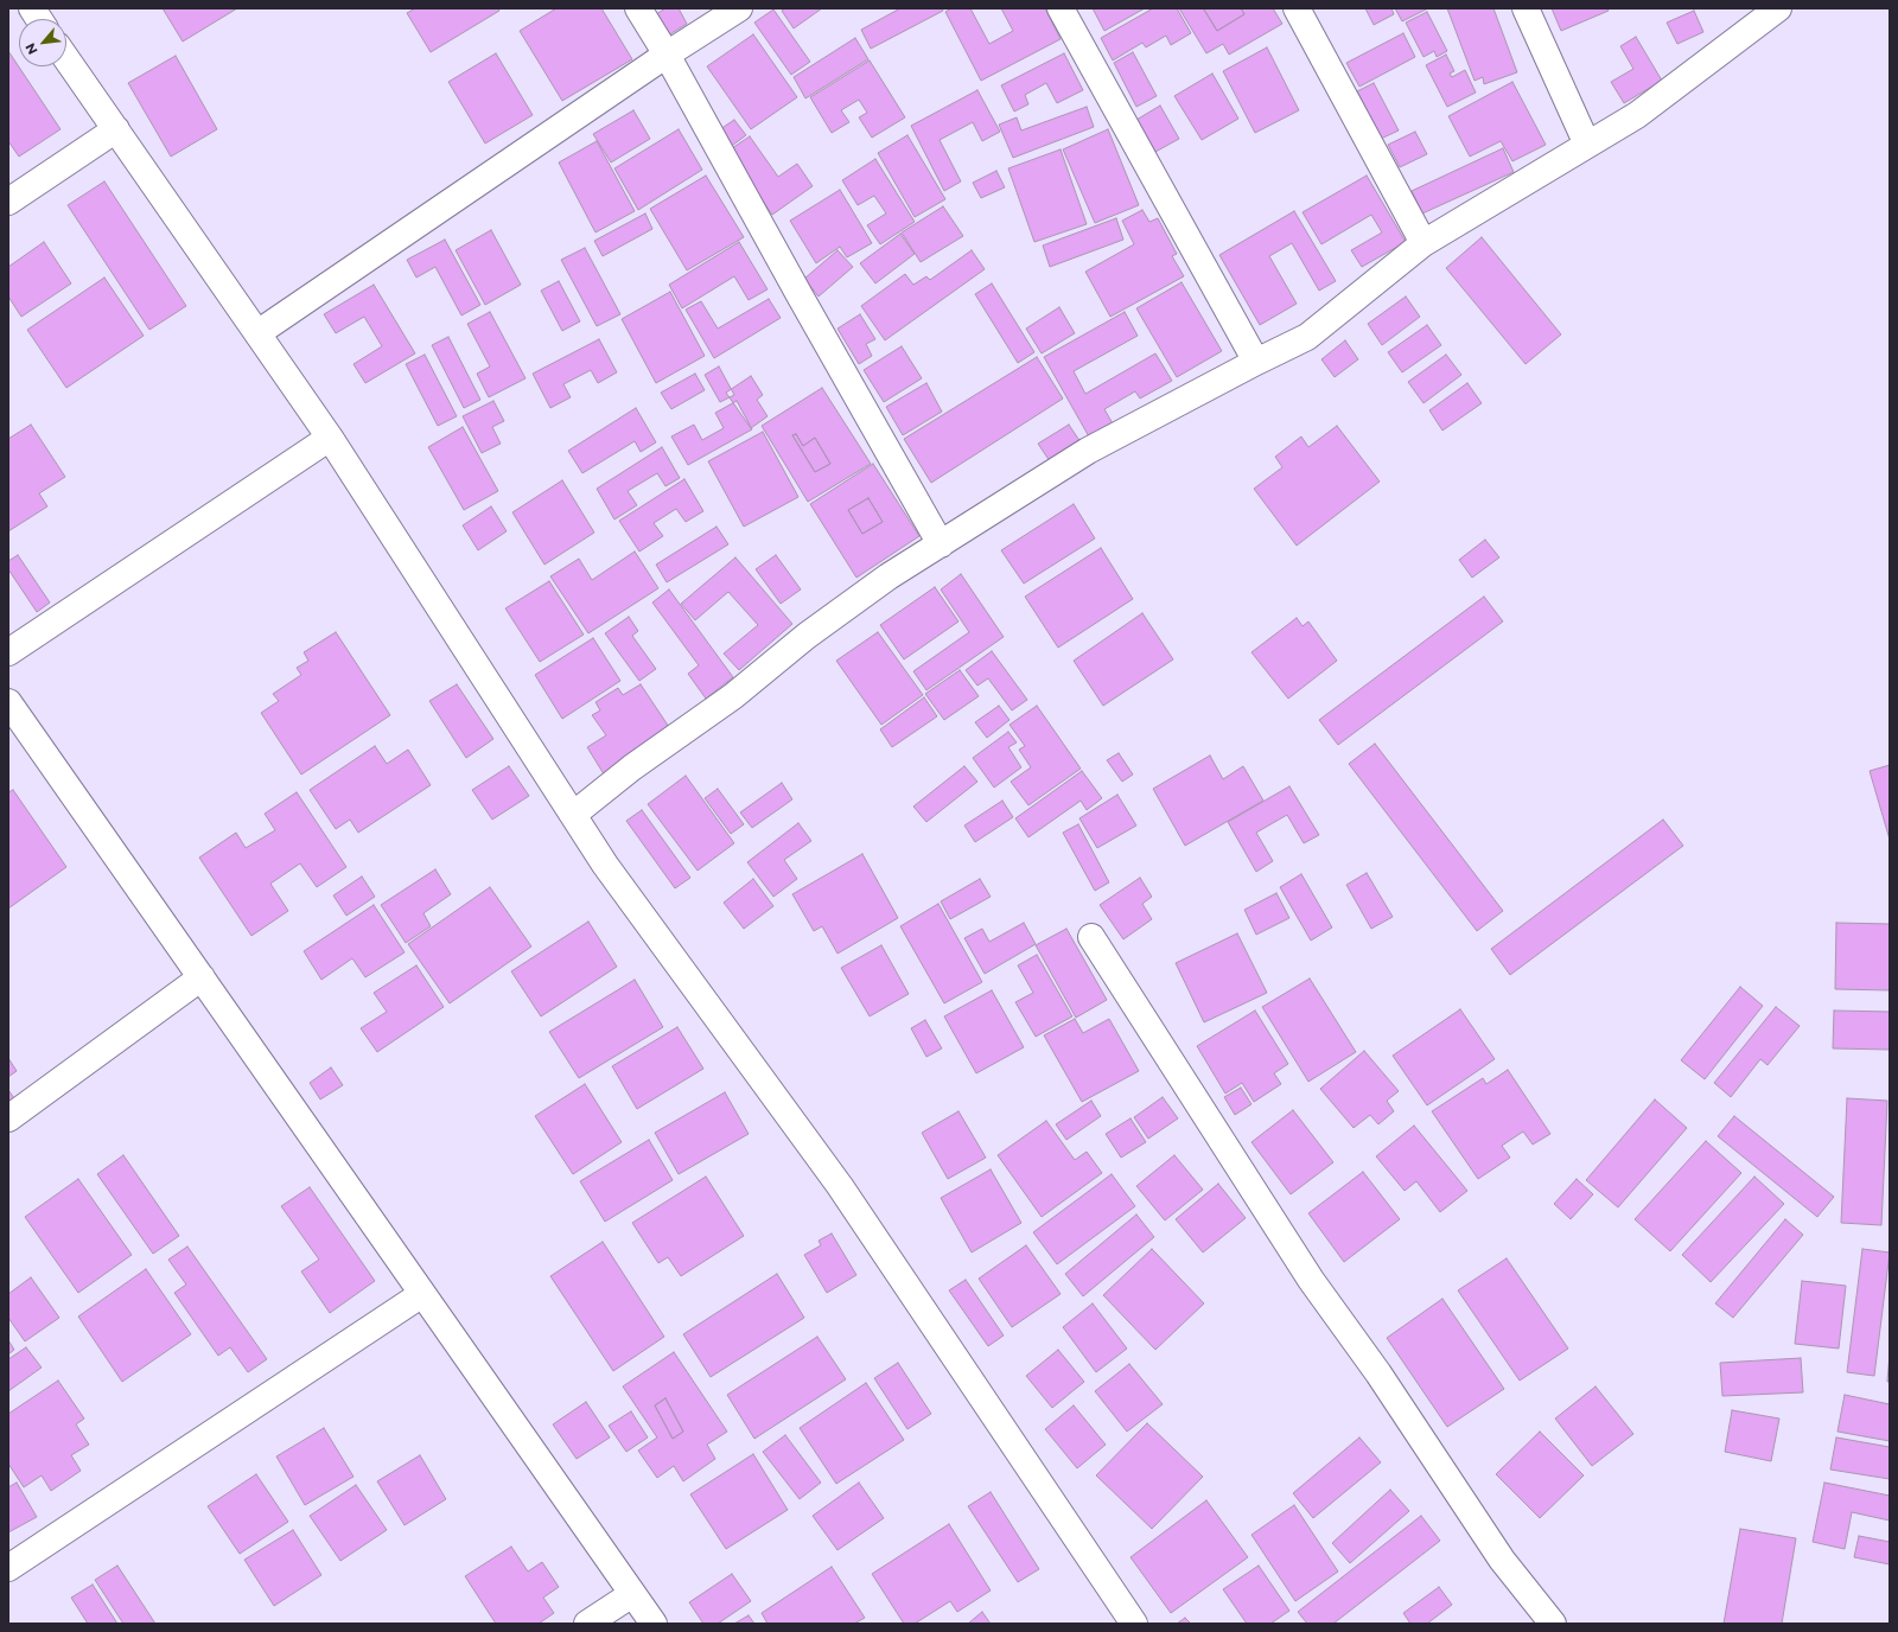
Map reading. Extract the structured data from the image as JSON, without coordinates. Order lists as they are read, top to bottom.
{
  "north": "bottom left"
}
